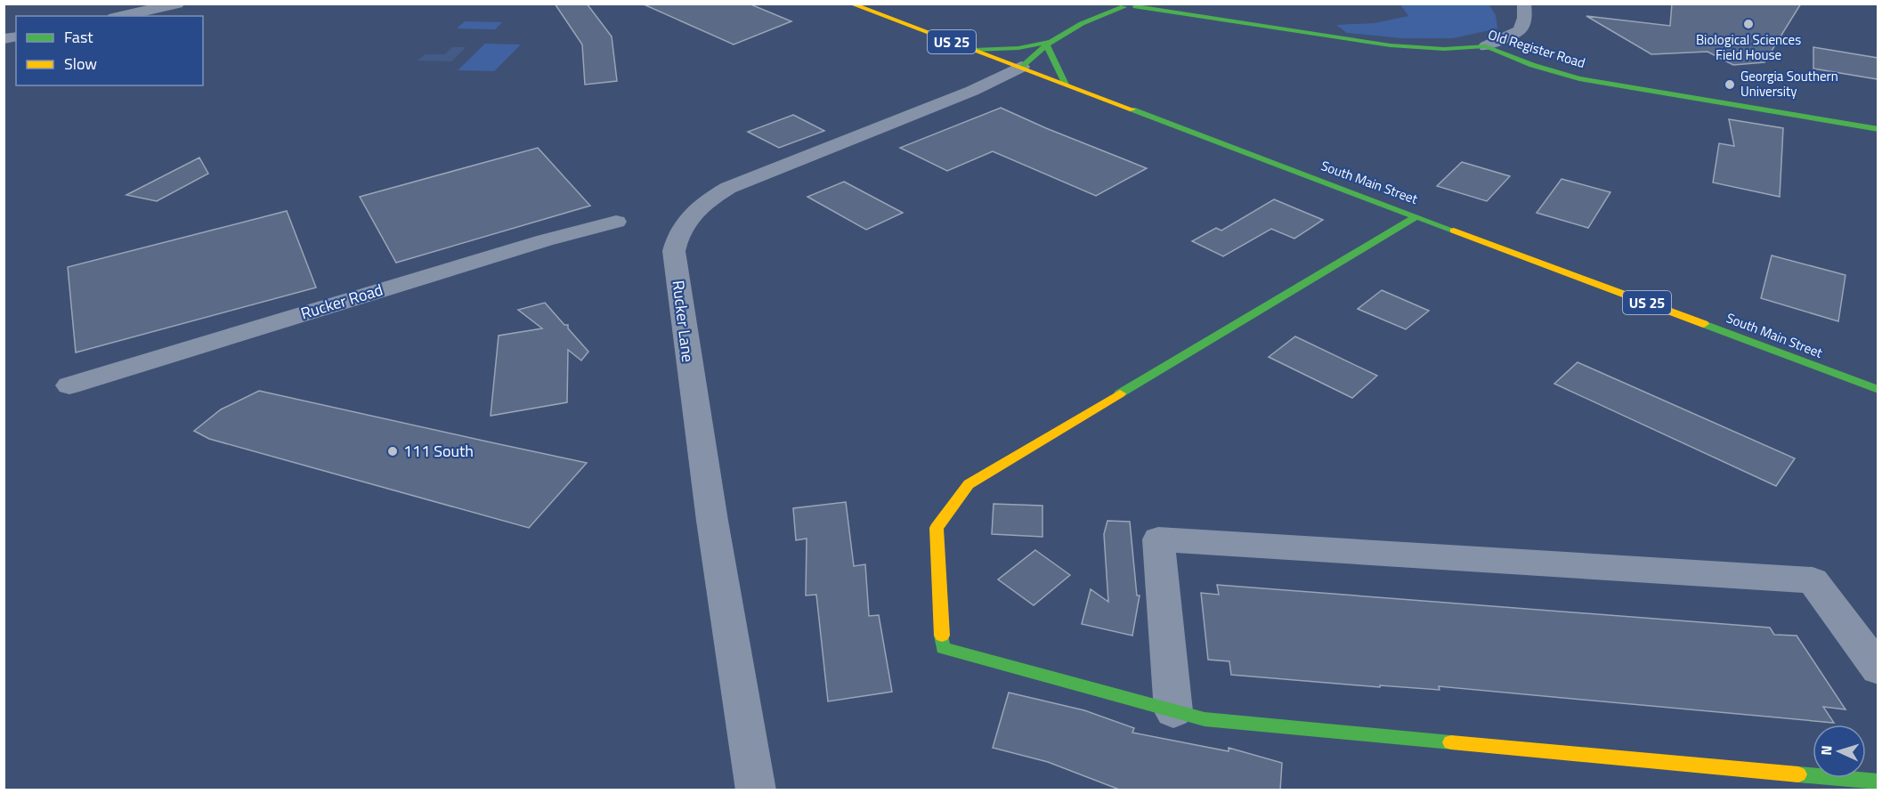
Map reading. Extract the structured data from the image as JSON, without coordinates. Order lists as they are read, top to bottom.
{
  "streets": {
    "street": [
      "US 25",
      "Old Register Road",
      "South Main Street",
      "Rucker Road",
      "Rucker Lane"
    ]
  },
  "crossings": [
    ["Old Register Road", "South Main Street"],
    ["Old Register Road", "Rucker Lane"],
    ["South Main Street", "Rucker Lane"]
  ],
  "places": ["Biological Sciences Field House", "Georgia Southern University", "111 South"],
  "legend": ["Fast", "Slow"],
  "north": "left"
}
